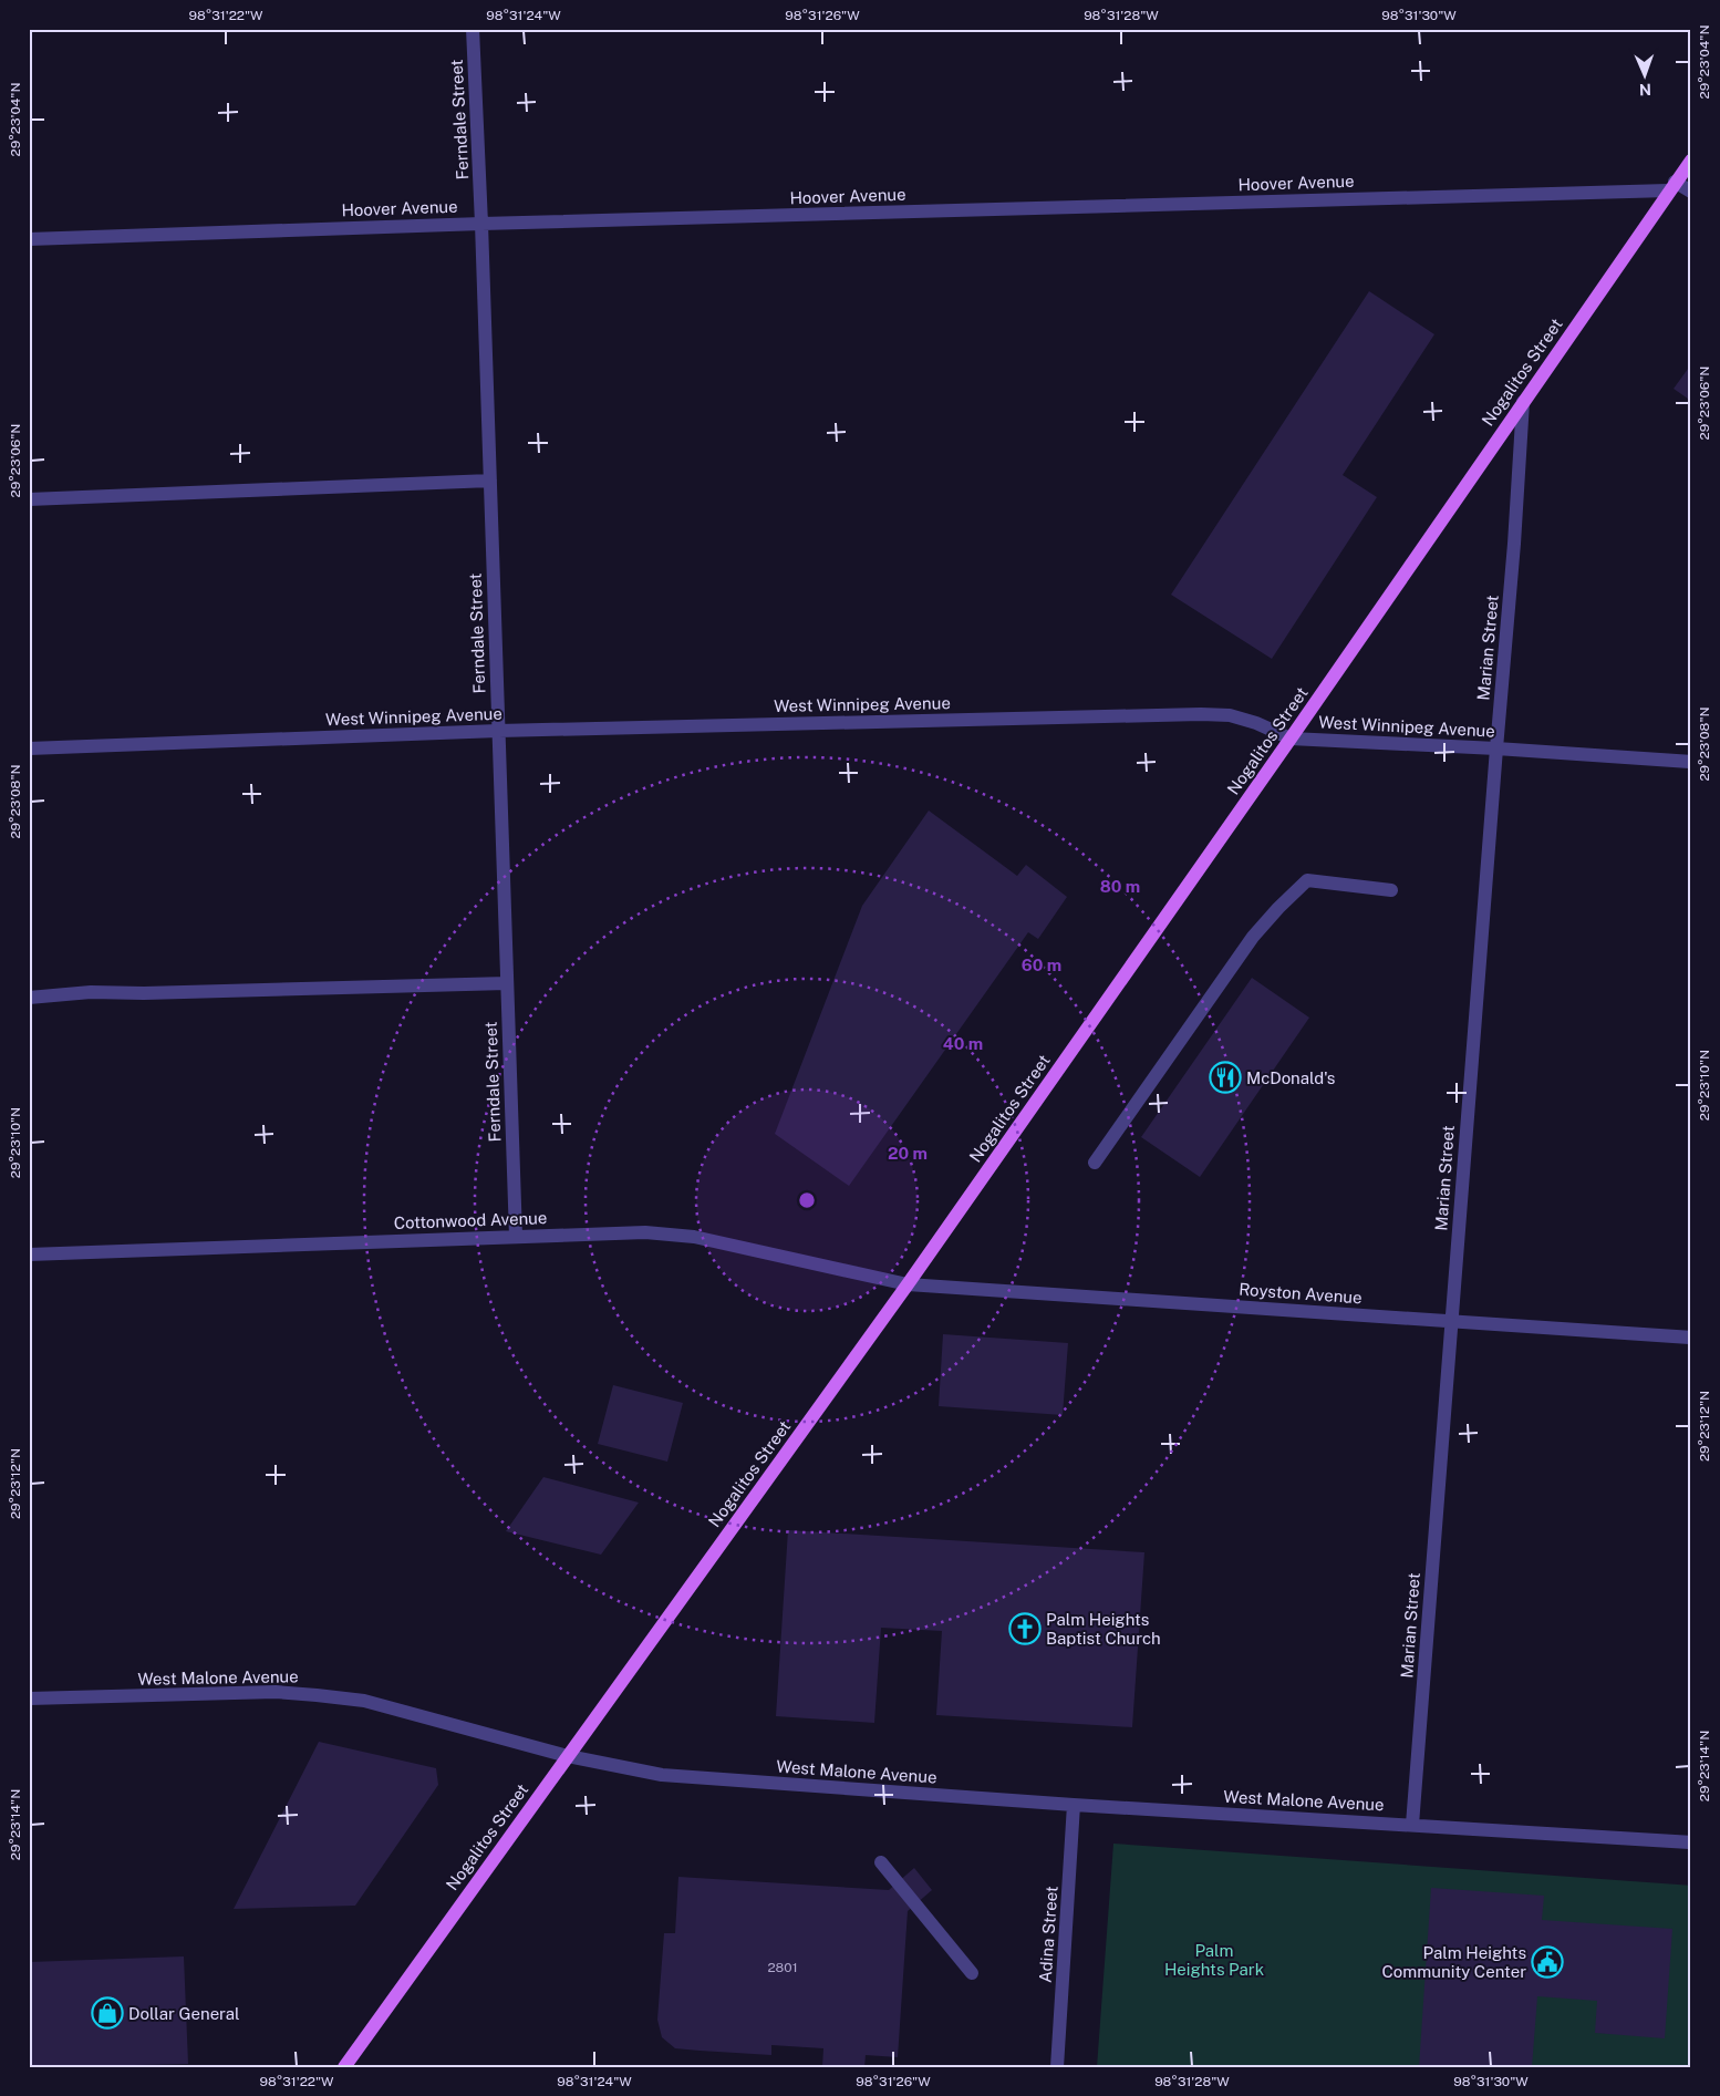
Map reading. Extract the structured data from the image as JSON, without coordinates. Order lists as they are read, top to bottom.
{
  "streets": {
    "main road": ["Nogalitos Street"],
    "street": [
      "Ferndale Street",
      "Hoover Avenue",
      "Marian Street",
      "West Winnipeg Avenue",
      "Cottonwood Avenue",
      "Royston Avenue",
      "West Malone Avenue",
      "Adina Street"
    ]
  },
  "crossings": [
    ["Ferndale Street", "Hoover Avenue"],
    ["Ferndale Street", "West Winnipeg Avenue"],
    ["Ferndale Street", "Cottonwood Avenue"],
    ["Hoover Avenue", "Nogalitos Street"],
    ["Nogalitos Street", "Marian Street"],
    ["Nogalitos Street", "West Winnipeg Avenue"],
    ["Nogalitos Street", "Cottonwood Avenue"],
    ["Nogalitos Street", "Royston Avenue"],
    ["Nogalitos Street", "West Malone Avenue"],
    ["Marian Street", "West Winnipeg Avenue"],
    ["Marian Street", "Royston Avenue"],
    ["Marian Street", "West Malone Avenue"],
    ["Cottonwood Avenue", "Royston Avenue"],
    ["West Malone Avenue", "Adina Street"]
  ],
  "parks": ["Palm Heights Park"],
  "places": {
    "restaurant": ["McDonald's"],
    "church": ["Palm Heights Baptist Church"],
    "public building": ["Palm Heights Community Center"],
    "shop": ["Dollar General"]
  },
  "house_numbers": ["2801"],
  "north": "bottom",
  "coordinates": [
    "98°31'22\"W",
    "98°31'24\"W",
    "98°31'26\"W",
    "98°31'28\"W",
    "98°31'30\"W",
    "29°23'04\"N",
    "29°23'06\"N",
    "29°23'08\"N",
    "29°23'10\"N",
    "29°23'12\"N",
    "29°23'14\"N"
  ],
  "rings": [
    "80 m",
    "60 m",
    "40 m",
    "20 m"
  ]
}
